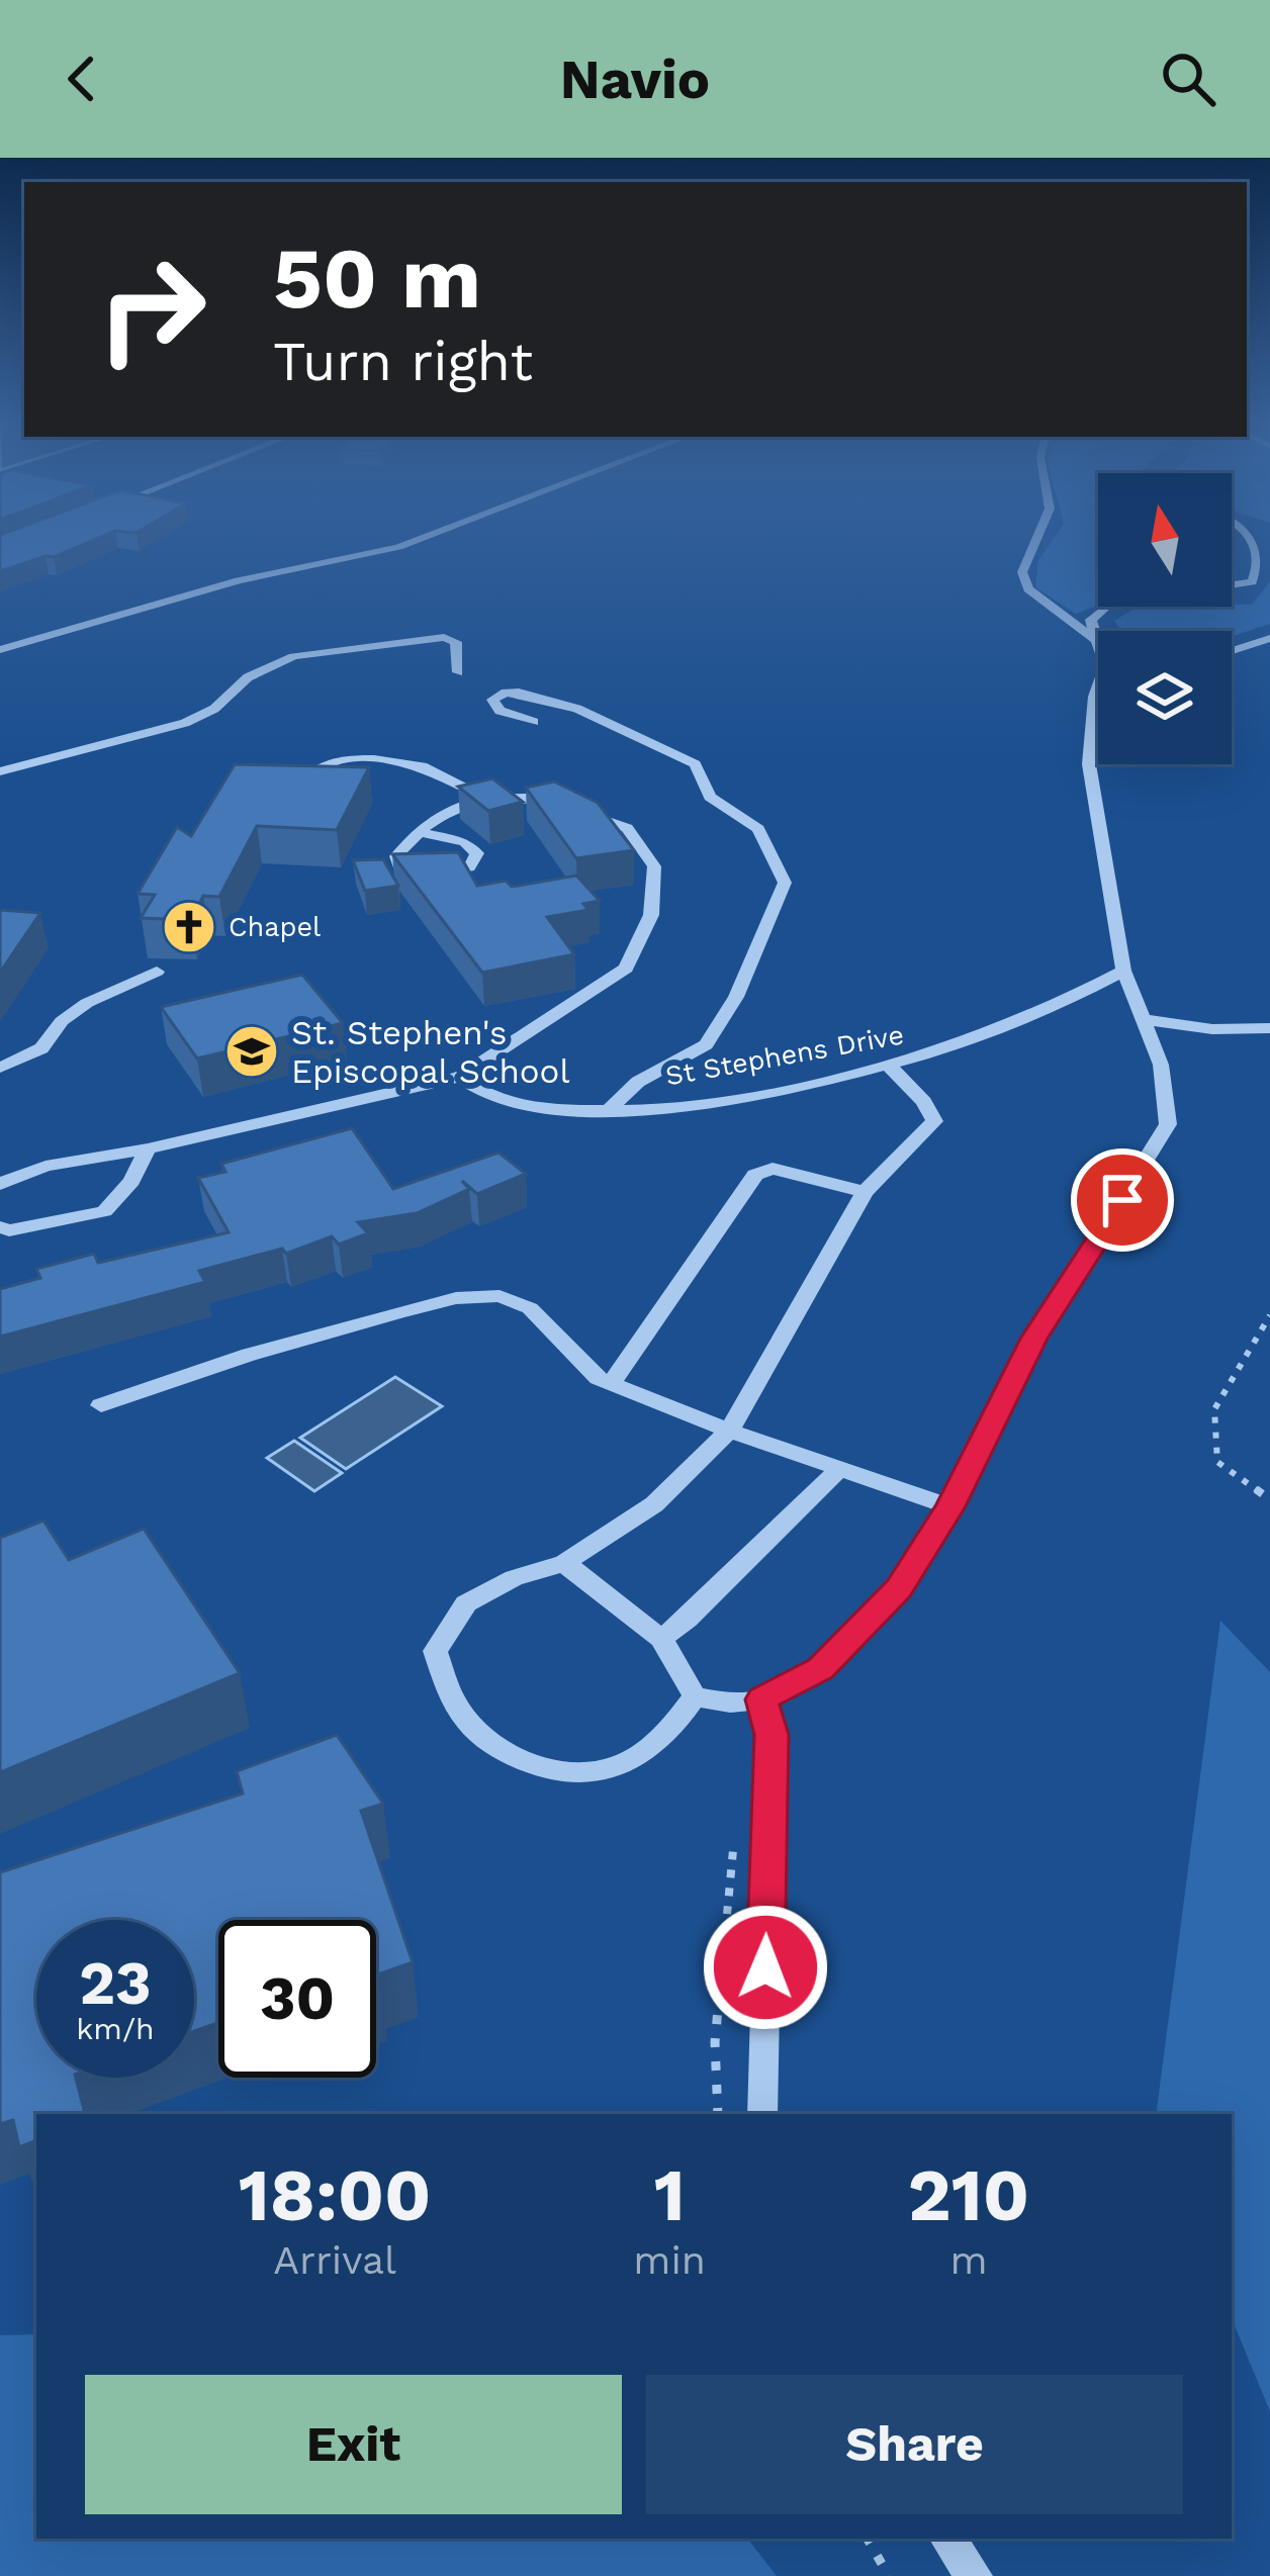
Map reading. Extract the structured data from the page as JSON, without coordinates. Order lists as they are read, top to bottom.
{
  "streets": {
    "street": ["St Stephens Drive"]
  },
  "places": {
    "church": ["Chapel"],
    "school or university": ["St. Stephen's Episcopal School"]
  },
  "north": "top",
  "page": {
    "header": "Navio",
    "turn": ["50 m", "Turn right"],
    "speed": "23 km/h",
    "limit": "30",
    "eta": [
      "18:00",
      "Arrival",
      "1",
      "min",
      "210",
      "m"
    ],
    "buttons": ["Exit", "Share"]
  }
}
